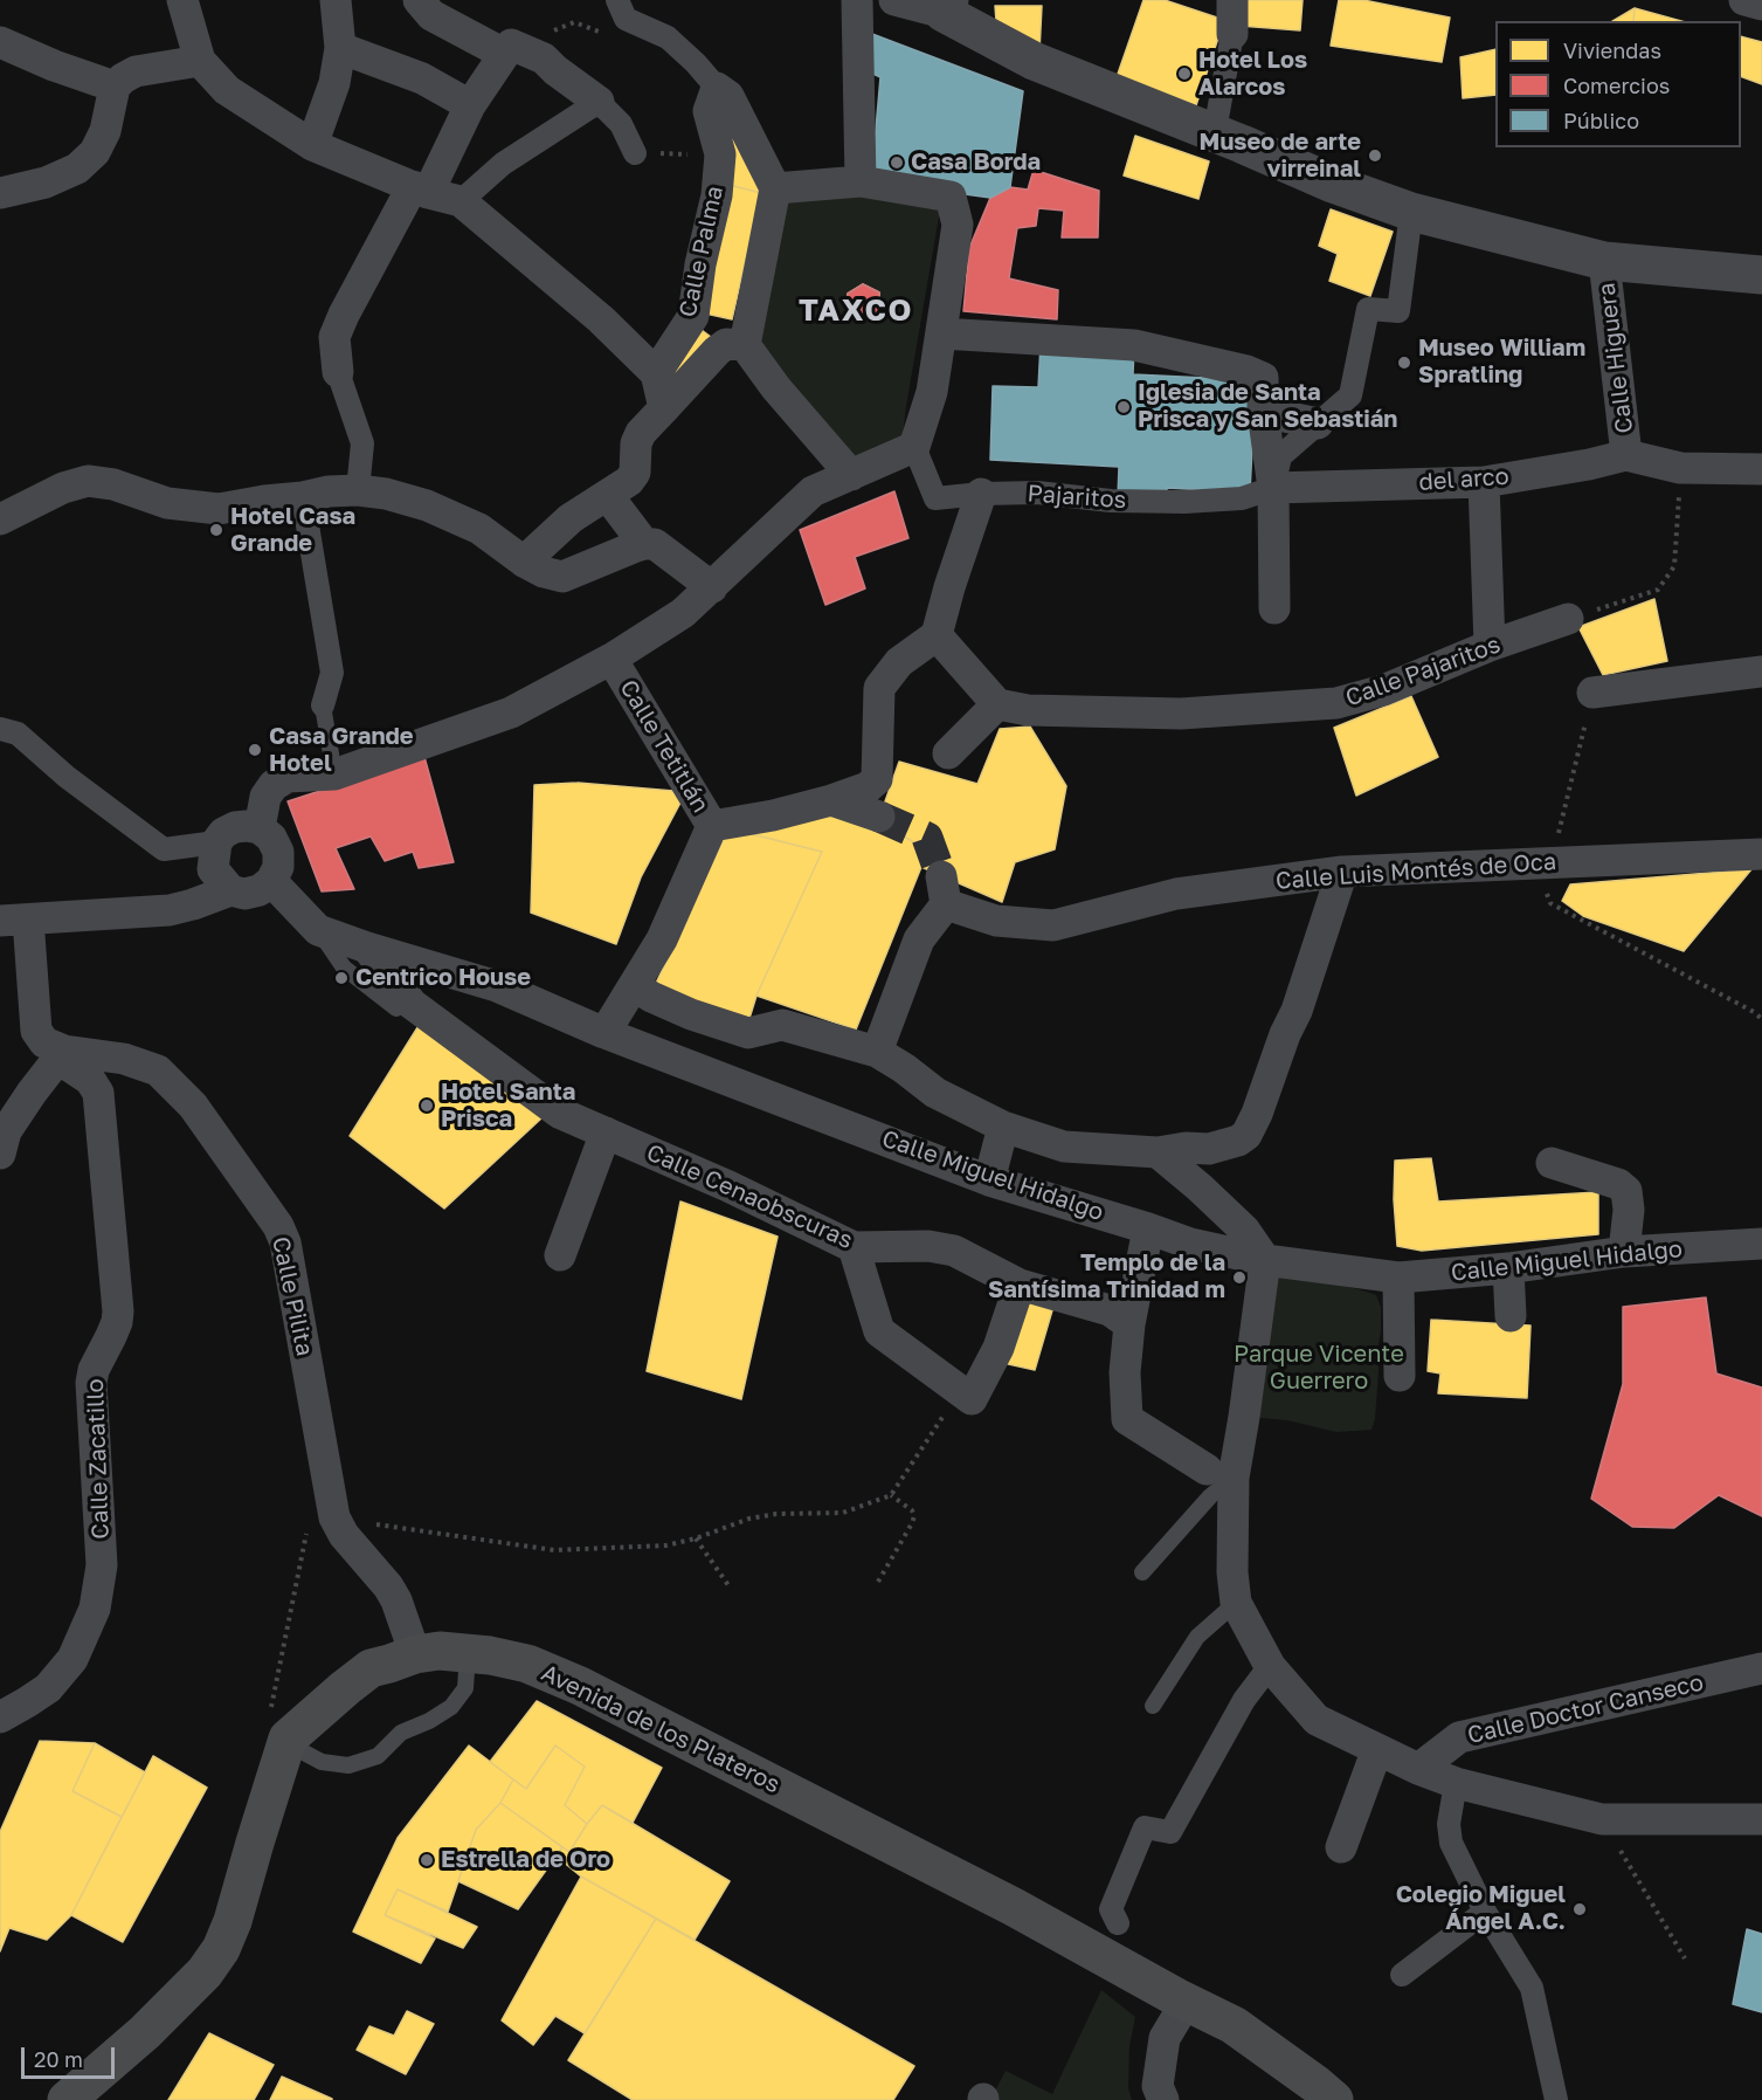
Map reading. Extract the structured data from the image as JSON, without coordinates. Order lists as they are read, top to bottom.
{
  "streets": {
    "main road": ["Avenida de los Plateros"],
    "street": [
      "Calle Palma",
      "Calle Higuera",
      "del arco",
      "Pajaritos",
      "Calle Pajaritos",
      "Calle Tetitlán",
      "Calle Luis Montés de Oca",
      "Calle Miguel Hidalgo",
      "Calle Cenaobscuras",
      "Calle Pilita",
      "Calle Zacatillo",
      "Calle Doctor Canseco"
    ]
  },
  "crossings": [
    ["Calle Higuera", "del arco"],
    ["del arco", "Pajaritos"],
    ["Calle Tetitlán", "Calle Miguel Hidalgo"],
    ["Calle Miguel Hidalgo", "Calle Cenaobscuras"],
    ["Calle Pilita", "Calle Zacatillo"],
    ["Calle Pilita", "Avenida de los Plateros"]
  ],
  "districts": ["TAXCO"],
  "parks": ["Parque Vicente Guerrero"],
  "places": [
    "Hotel Los Alarcos",
    "Museo de arte virreinal",
    "Casa Borda",
    "Museo William Spratling",
    "Iglesia de Santa Prisca y San Sebastián",
    "Hotel Casa Grande",
    "Casa Grande Hotel",
    "Centrico House",
    "Hotel Santa Prisca",
    "Templo de la Santísima Trinidad m",
    "Estrella de Oro",
    "Colegio Miguel Ángel A.C."
  ],
  "legend": ["Viviendas", "Comercios", "Público"],
  "scale_bar": "20 m"
}
